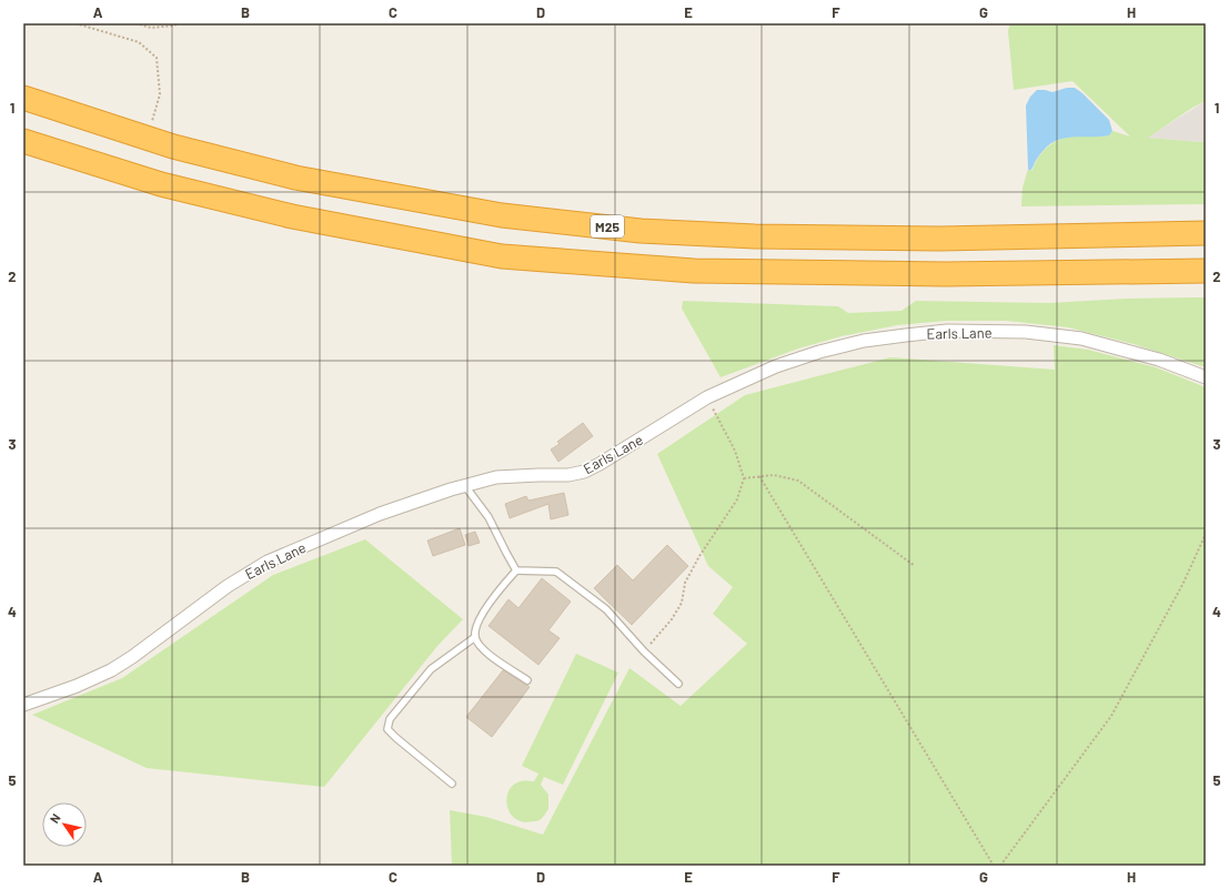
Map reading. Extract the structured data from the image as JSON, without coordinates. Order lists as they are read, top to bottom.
{
  "streets": {
    "highway": ["M25"],
    "street": ["Earls Lane"]
  },
  "north": "top left",
  "grid": {
    "columns": [
      "A",
      "B",
      "C",
      "D",
      "E",
      "F",
      "G",
      "H"
    ],
    "rows": [
      "1",
      "2",
      "3",
      "4",
      "5"
    ]
  }
}
